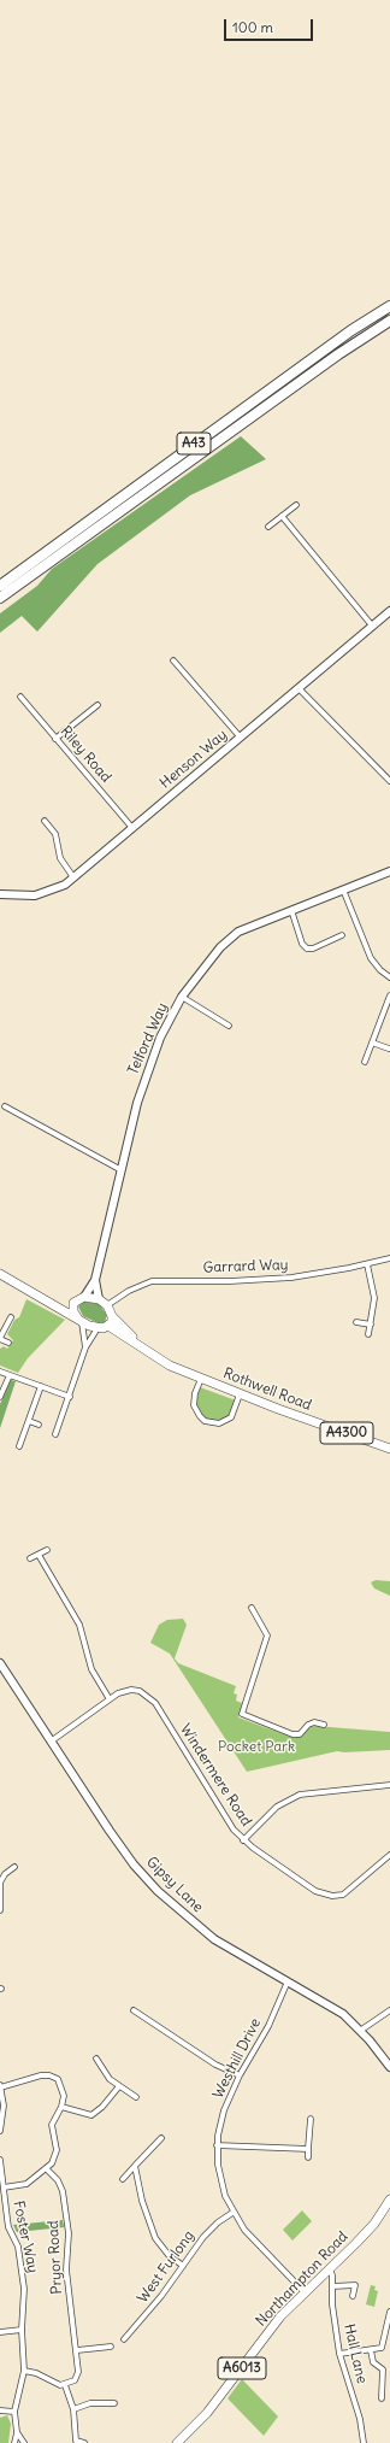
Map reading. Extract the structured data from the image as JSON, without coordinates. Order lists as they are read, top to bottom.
{
  "streets": {
    "highway": ["A43"],
    "main road": [
      "Rothwell Road",
      "A4300",
      "Northampton Road",
      "A6013"
    ],
    "street": [
      "Riley Road",
      "Henson Way",
      "Telford Way",
      "Garrard Way",
      "Windermere Road",
      "Gipsy Lane",
      "Westhill Drive",
      "Foster Way",
      "Pryor Road",
      "West Furlong",
      "Hall Lane"
    ]
  },
  "crossings": [
    ["Riley Road", "Henson Way"],
    ["Telford Way", "Garrard Way"],
    ["Telford Way", "Rothwell Road"],
    ["Telford Way", "A4300"],
    ["Garrard Way", "Rothwell Road"],
    ["Garrard Way", "A4300"],
    ["Rothwell Road", "A4300"],
    ["Windermere Road", "Gipsy Lane"],
    ["Gipsy Lane", "Westhill Drive"],
    ["Westhill Drive", "West Furlong"],
    ["Westhill Drive", "Northampton Road"],
    ["Northampton Road", "Hall Lane"]
  ],
  "parks": ["Pocket Park"],
  "scale_bar": "100 m"
}
